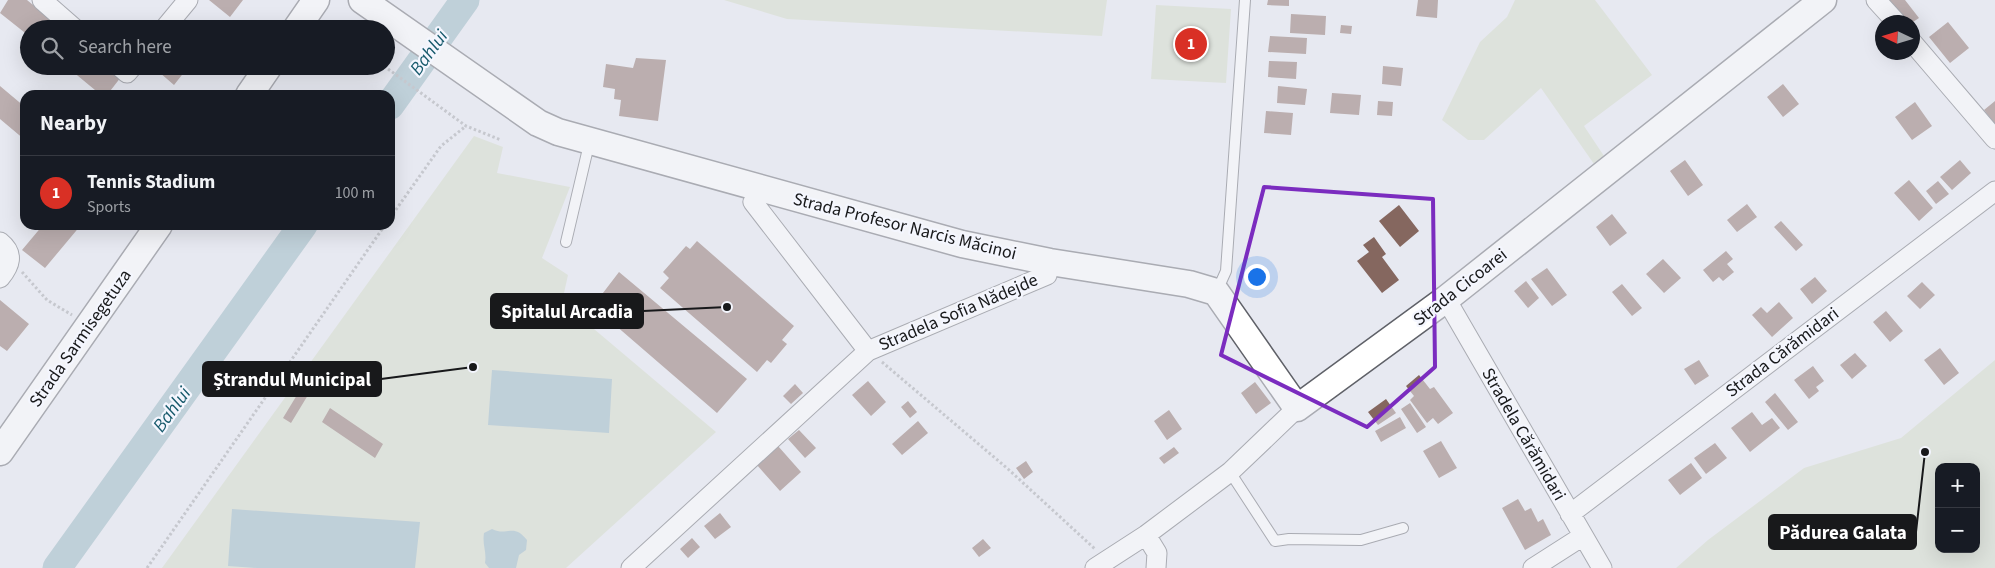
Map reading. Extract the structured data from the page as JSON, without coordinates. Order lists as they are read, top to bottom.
{
  "streets": {
    "street": [
      "Strada Profesor Narcis Măcinoi",
      "Strada Cicoarei",
      "Stradela Sofia Nădejde",
      "Strada Sarmisegetuza",
      "Strada Cărămidari",
      "Stradela Cărămidari"
    ]
  },
  "crossings": [
    ["Strada Profesor Narcis Măcinoi", "Stradela Sofia Nădejde"],
    ["Strada Cicoarei", "Stradela Cărămidari"],
    ["Strada Cărămidari", "Stradela Cărămidari"]
  ],
  "water": ["Bahlui"],
  "places": ["Spitalul Arcadia", "Ștrandul Municipal", "Pădurea Galata"],
  "north": "left",
  "page": {
    "search": "Search here",
    "pins": "1",
    "heading": "Nearby",
    "list": [
      {
        "mark": "1",
        "name": "Tennis Stadium",
        "note": "Sports",
        "value": "100 m"
      }
    ],
    "map_buttons": ["+", "−"]
  }
}
